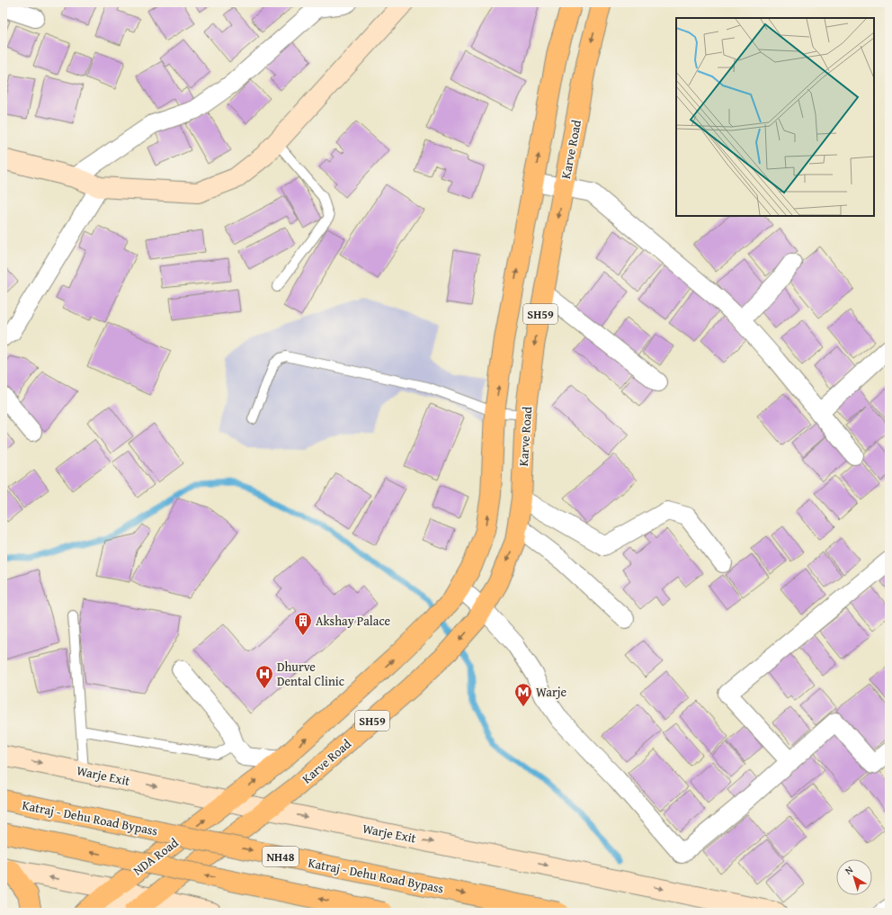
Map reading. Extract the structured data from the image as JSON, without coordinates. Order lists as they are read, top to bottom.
{
  "streets": {
    "main road": [
      "Karve Road",
      "SH59",
      "Katraj - Dehu Road Bypass",
      "NDA Road",
      "NH48"
    ],
    "street": ["Warje Exit"]
  },
  "crossings": [
    ["Karve Road", "SH59"],
    ["Karve Road", "Warje Exit"],
    ["SH59", "Warje Exit"],
    ["SH59", "NDA Road"],
    ["Warje Exit", "NDA Road"]
  ],
  "places": {
    "building": ["Akshay Palace"],
    "hospital": ["Dhurve Dental Clinic"],
    "metro station": ["Warje"]
  },
  "north": "top left"
}
